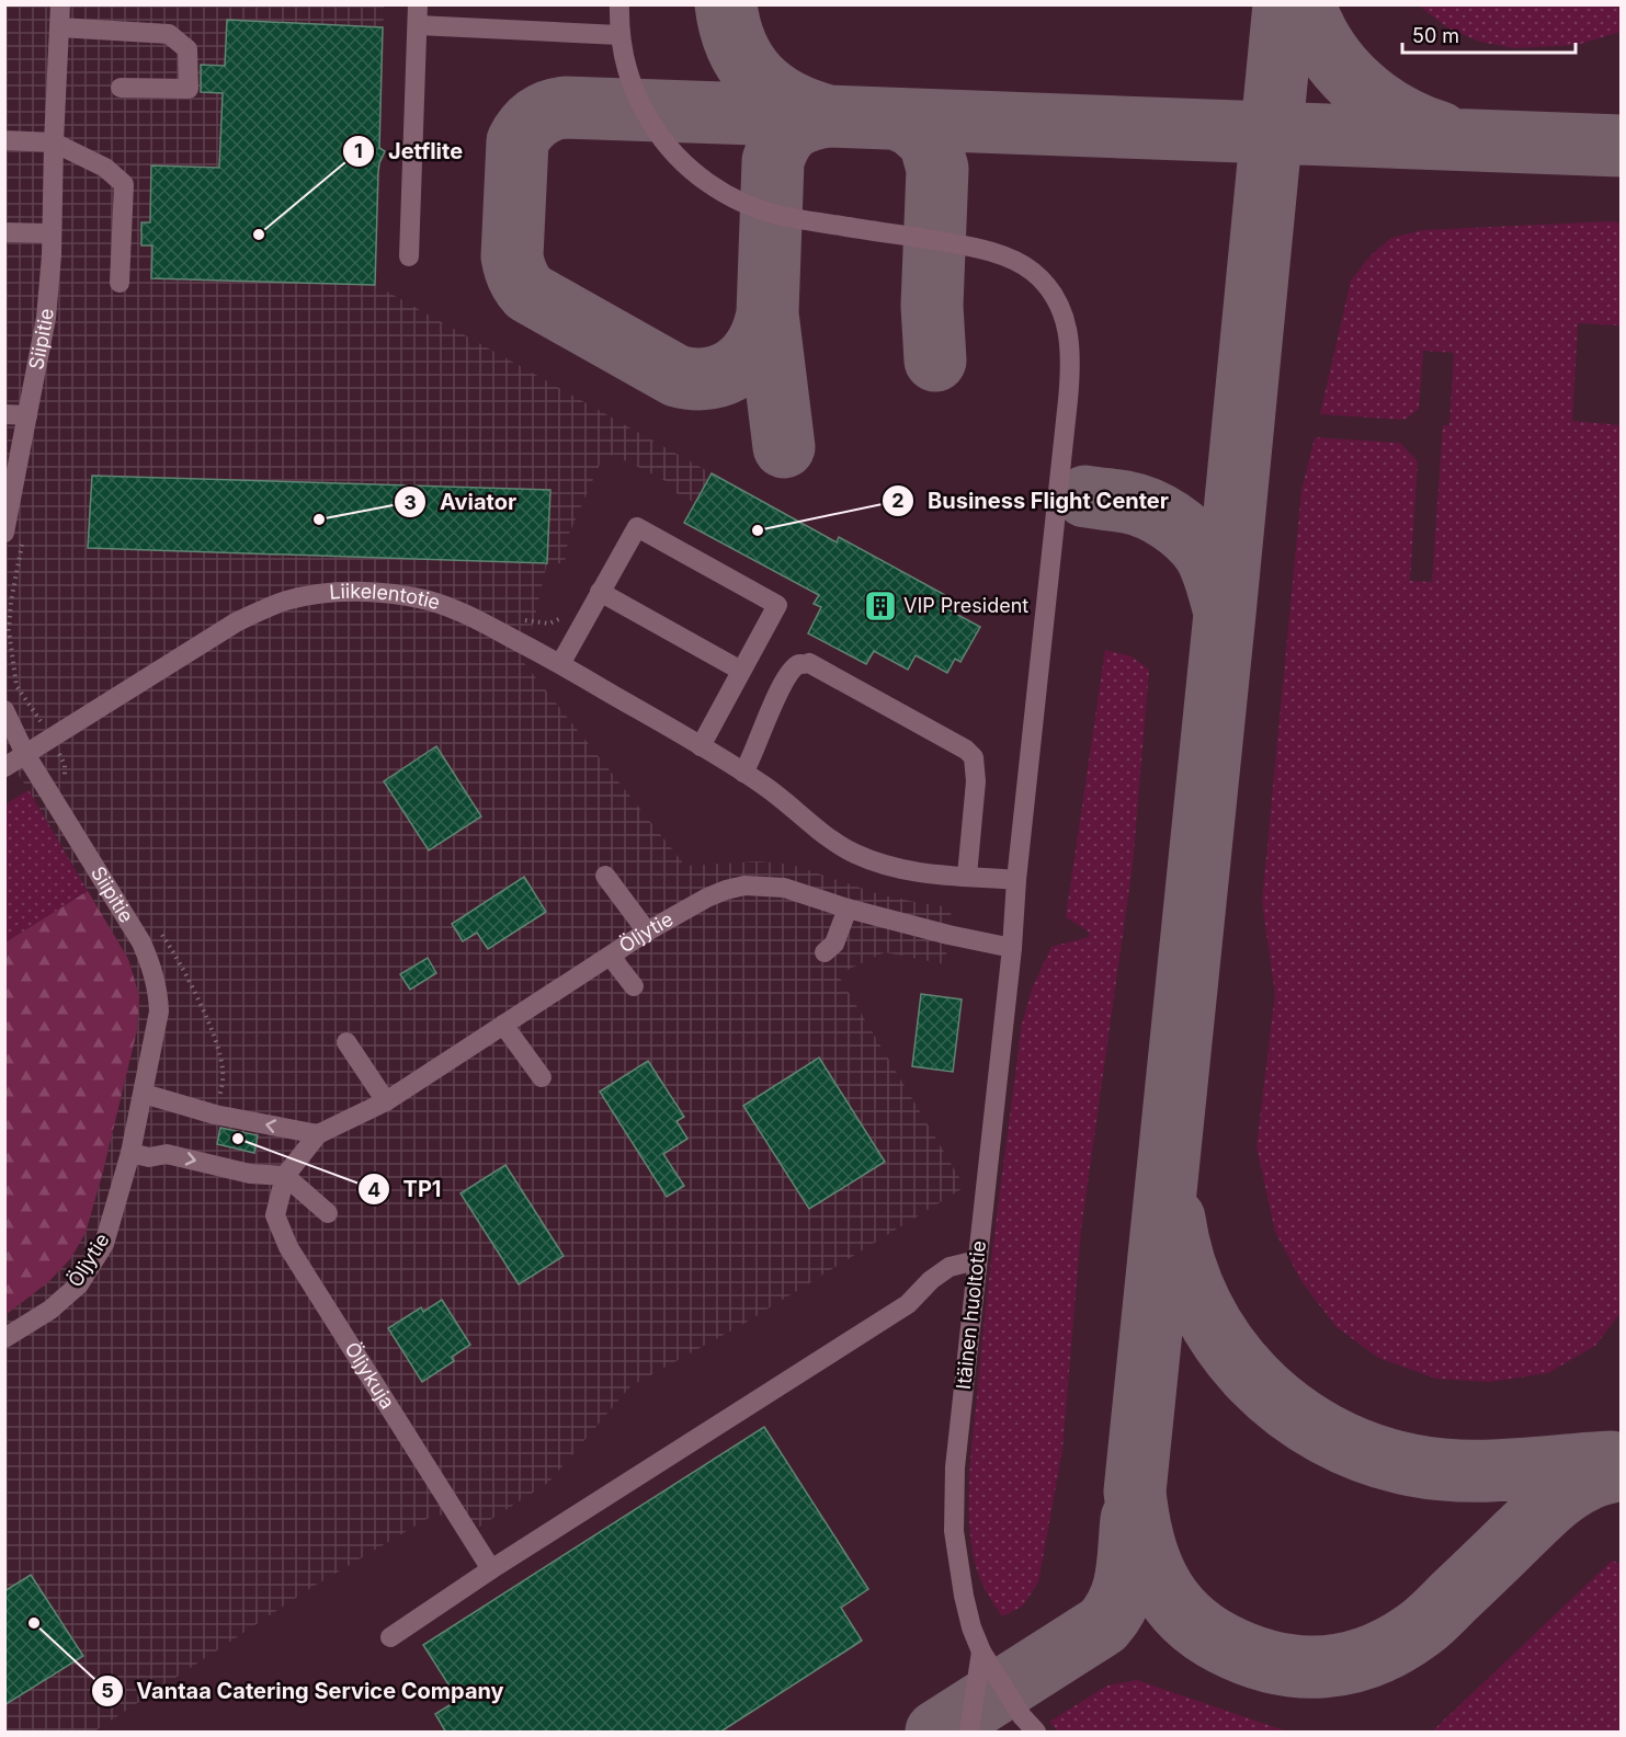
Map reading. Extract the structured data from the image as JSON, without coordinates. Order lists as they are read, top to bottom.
{
  "streets": {
    "street": [
      "Siipitie",
      "Liikelentotie",
      "Öljytie",
      "Itäinen huoltotie",
      "Öljykuja"
    ]
  },
  "crossings": [
    ["Siipitie", "Liikelentotie"],
    ["Siipitie", "Öljytie"],
    ["Liikelentotie", "Itäinen huoltotie"],
    ["Öljytie", "Itäinen huoltotie"],
    ["Öljytie", "Öljykuja"]
  ],
  "places": {
    "other": [
      "Jetflite",
      "Aviator",
      "Business Flight Center",
      "TP1",
      "Vantaa Catering Service Company"
    ],
    "building": ["VIP President"]
  },
  "scale_bar": "50 m"
}
